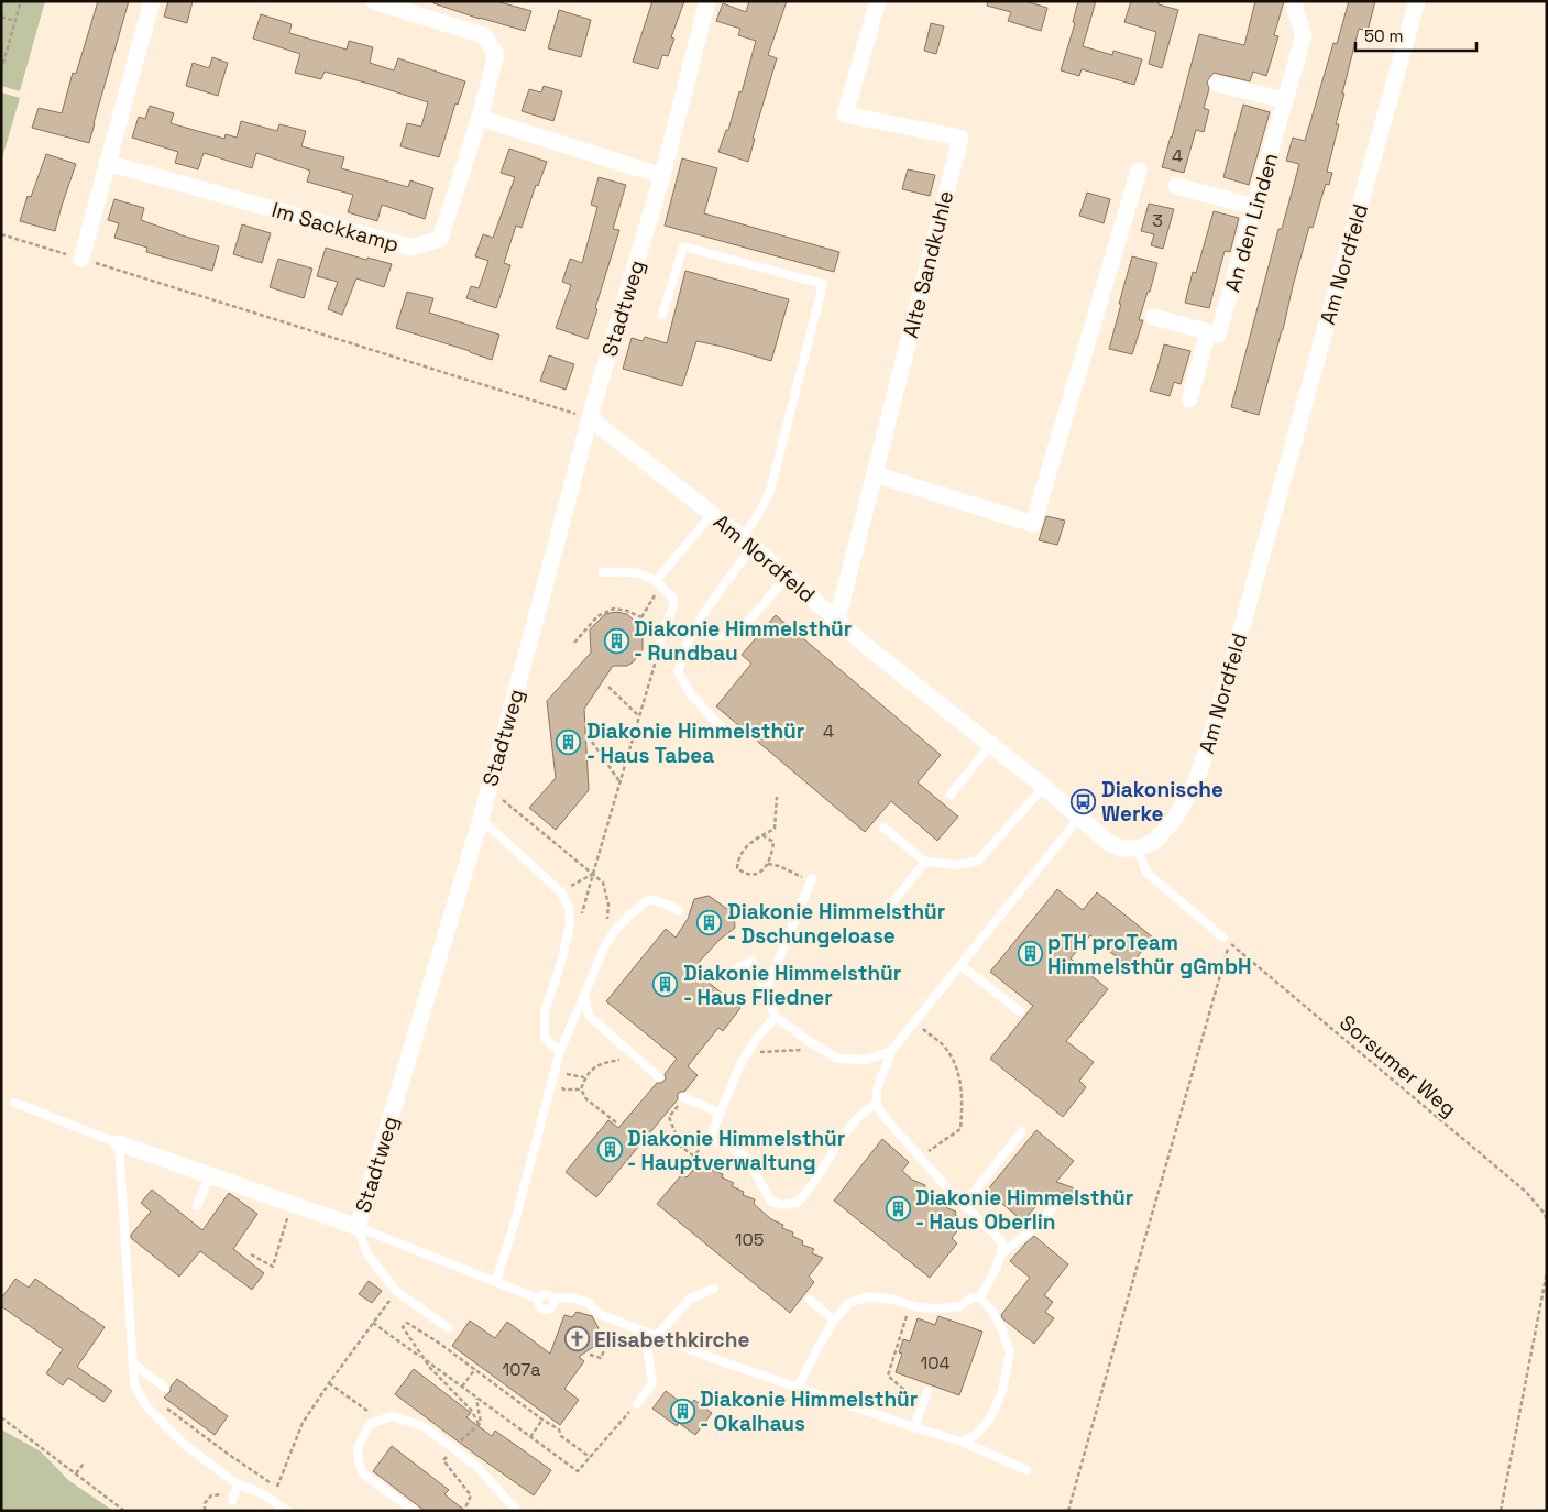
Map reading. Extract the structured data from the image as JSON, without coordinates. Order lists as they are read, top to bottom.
{
  "streets": {
    "street": [
      "An den Linden",
      "Im Sackkamp",
      "Alte Sandkuhle",
      "Am Nordfeld",
      "Stadtweg"
    ],
    "path": ["Sorsumer Weg"]
  },
  "crossings": [
    ["Alte Sandkuhle", "Am Nordfeld"],
    ["Am Nordfeld", "Stadtweg"]
  ],
  "places": {
    "building": [
      "Diakonie Himmelsthür - Rundbau",
      "Diakonie Himmelsthür - Haus Tabea",
      "Diakonie Himmelsthür - Dschungeloase",
      "pTH proTeam Himmelsthür gGmbH",
      "Diakonie Himmelsthür - Haus Fliedner",
      "Diakonie Himmelsthür - Hauptverwaltung",
      "Diakonie Himmelsthür - Haus Oberlin",
      "Diakonie Himmelsthür - Okalhaus"
    ],
    "bus stop": ["Diakonische Werke"],
    "church": ["Elisabethkirche"]
  },
  "house_numbers": [
    "4",
    "3",
    "4",
    "105",
    "104",
    "107a"
  ],
  "scale_bar": "50 m"
}
